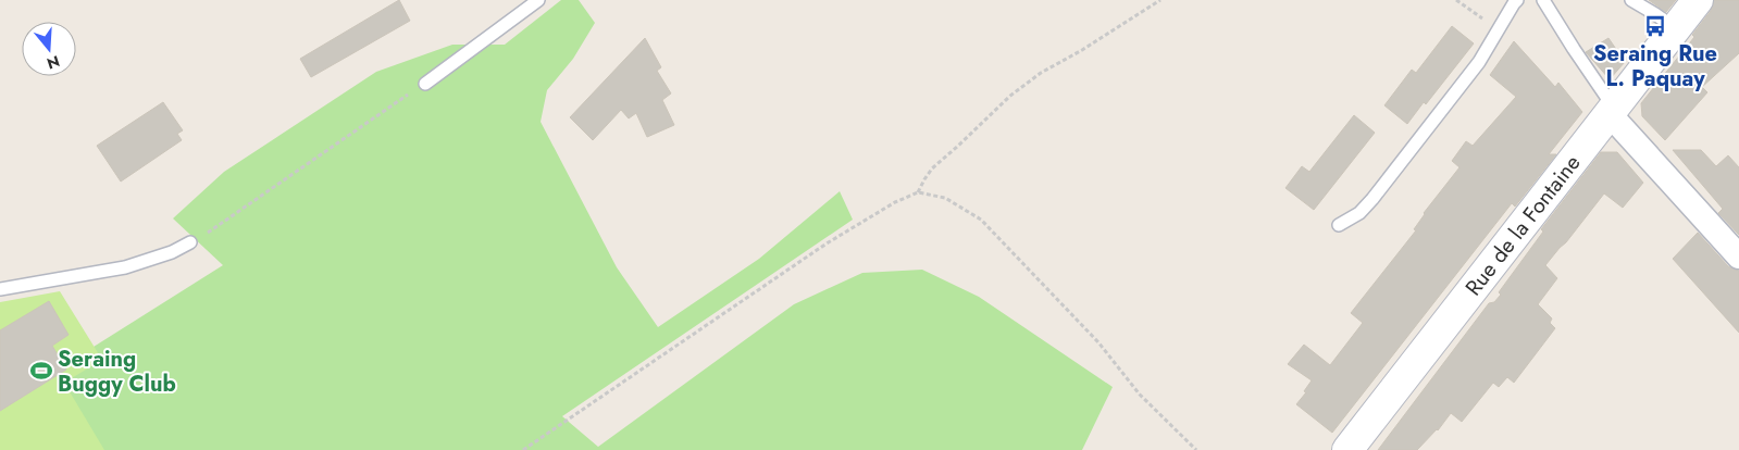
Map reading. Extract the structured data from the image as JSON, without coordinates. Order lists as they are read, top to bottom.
{
  "streets": {
    "street": ["Rue de la Fontaine"]
  },
  "places": {
    "bus stop": ["Seraing Rue L. Paquay"],
    "sports": ["Seraing Buggy Club"]
  },
  "north": "bottom"
}
